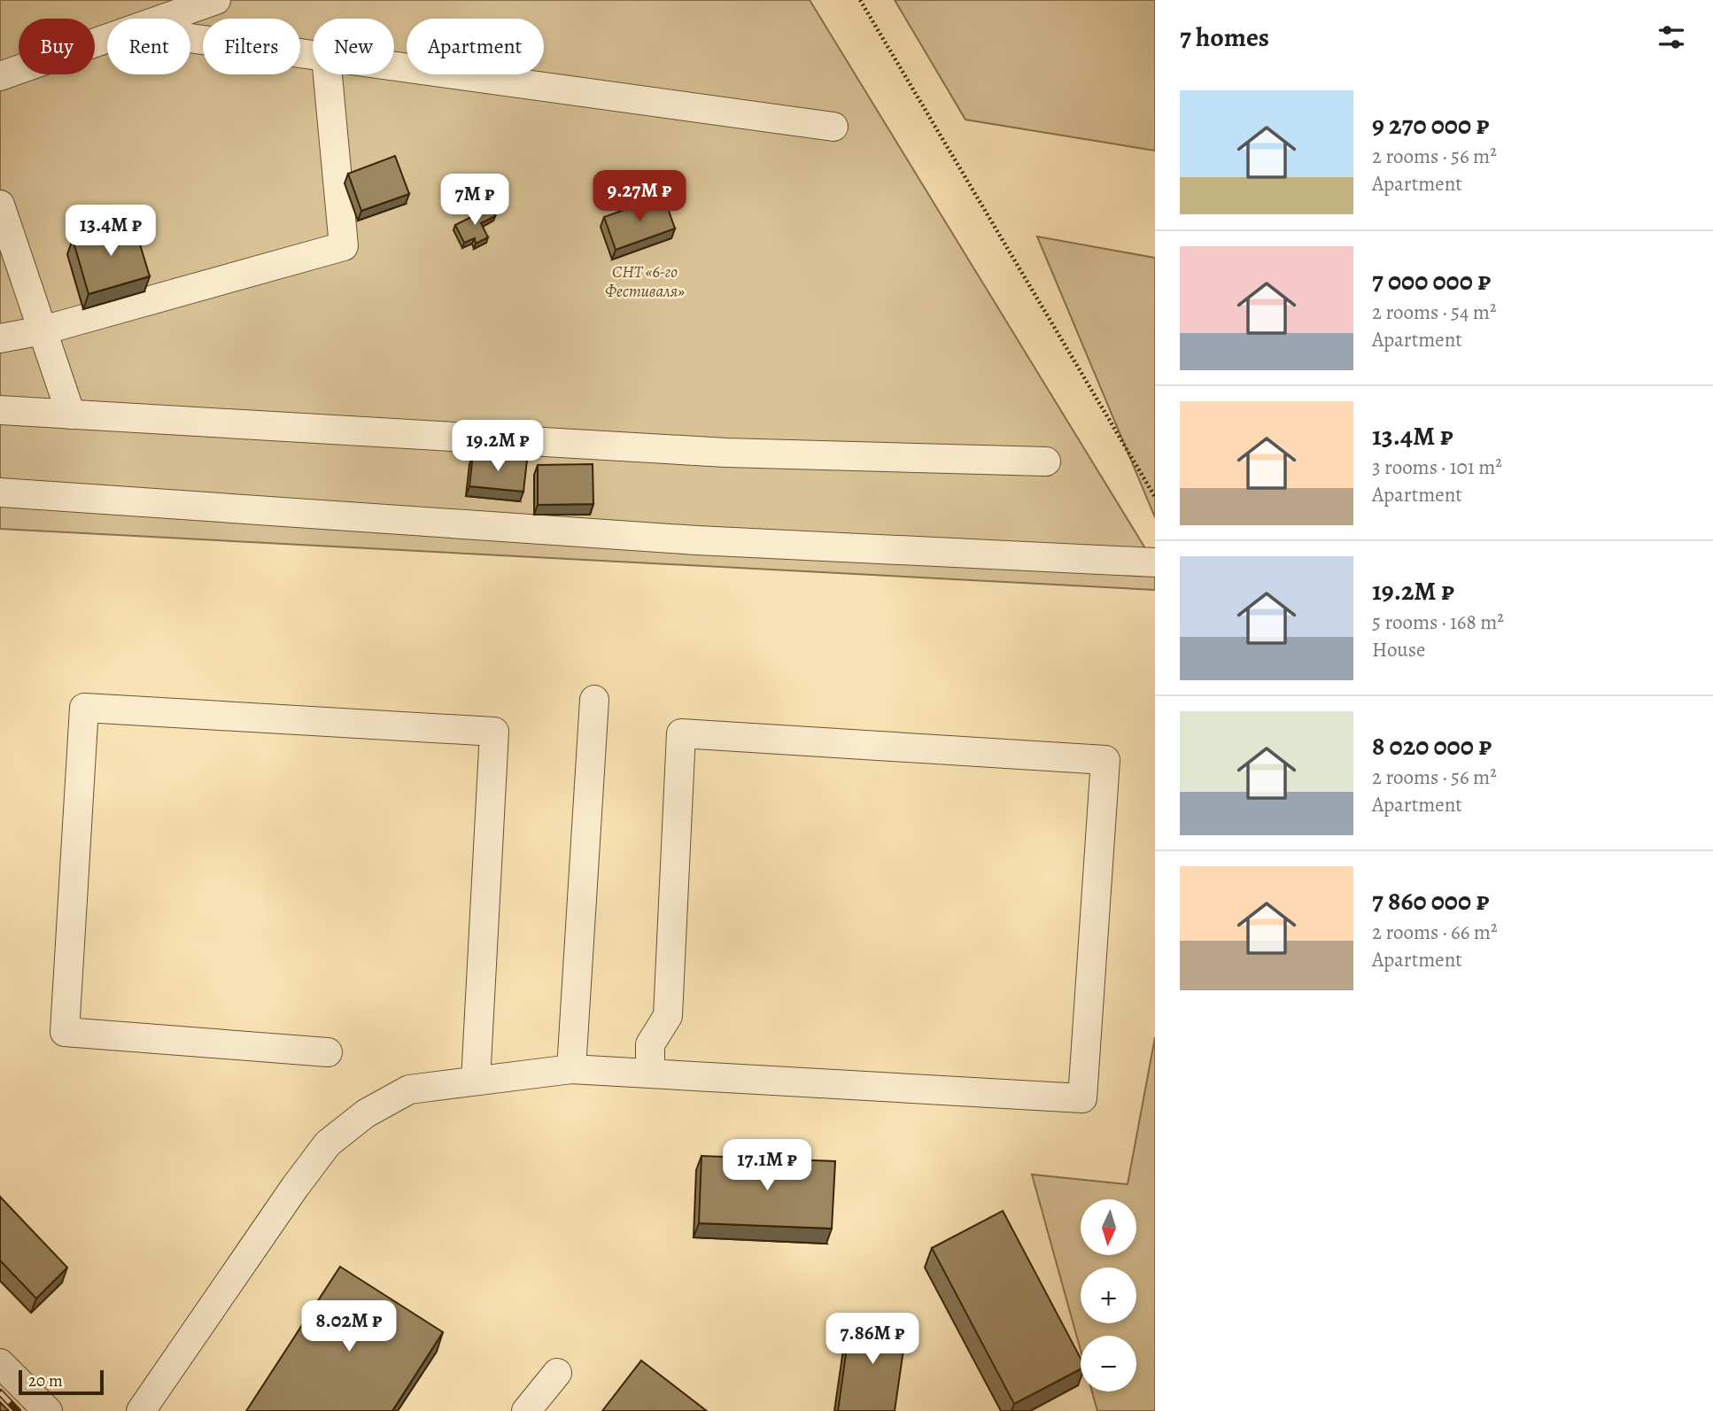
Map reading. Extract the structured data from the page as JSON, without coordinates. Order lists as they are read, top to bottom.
{
  "parks": ["СНТ «6-го Фестиваля»"],
  "scale_bar": "20 m",
  "north": "bottom",
  "page": {
    "heading": "7 homes",
    "chip": [
      "Buy",
      "Rent",
      "Filters",
      "New",
      "Apartment"
    ],
    "list": [
      {
        "name": "9 270 000 ₽",
        "note": "2 rooms · 56 m² · Apartment"
      },
      {
        "name": "7 000 000 ₽",
        "note": "2 rooms · 54 m² · Apartment"
      },
      {
        "name": "13.4M ₽",
        "note": "3 rooms · 101 m² · Apartment"
      },
      {
        "name": "19.2M ₽",
        "note": "5 rooms · 168 m² · House"
      },
      {
        "name": "8 020 000 ₽",
        "note": "2 rooms · 56 m² · Apartment"
      },
      {
        "name": "7 860 000 ₽",
        "note": "2 rooms · 66 m² · Apartment"
      }
    ],
    "price": [
      "9.27M ₽",
      "7M ₽",
      "13.4M ₽",
      "19.2M ₽",
      "17.1M ₽",
      "8.02M ₽",
      "7.86M ₽"
    ],
    "map_buttons": ["+", "−"],
    "scale": "20 m"
  }
}
